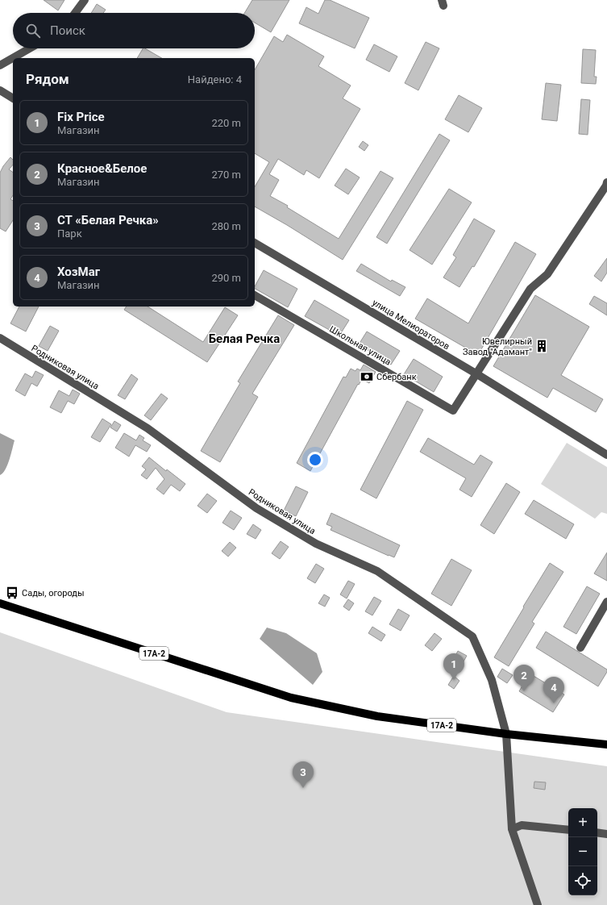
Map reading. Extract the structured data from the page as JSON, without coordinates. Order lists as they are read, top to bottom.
{
  "streets": {
    "main road": ["17А-2"],
    "street": ["улица Мелиораторов", "Школьная улица", "Родниковая улица"]
  },
  "crossings": [
    ["улица Мелиораторов", "Школьная улица"],
    ["Родниковая улица", "17А-2"]
  ],
  "districts": ["Белая Речка"],
  "places": {
    "building": ["Ювелирный Завод \"Адамант\""],
    "bank": ["Сбербанк"],
    "bus stop": ["Сады, огороды"]
  },
  "page": {
    "search": "Поиск",
    "heading": ["Рядом", "Найдено: 4"],
    "list": [
      {
        "mark": "1",
        "name": "Fix Price",
        "note": "Магазин",
        "value": "220 m"
      },
      {
        "mark": "2",
        "name": "Красное&Белое",
        "note": "Магазин",
        "value": "270 m"
      },
      {
        "mark": "3",
        "name": "СТ «Белая Речка»",
        "note": "Парк",
        "value": "280 m"
      },
      {
        "mark": "4",
        "name": "ХозМаг",
        "note": "Магазин",
        "value": "290 m"
      }
    ],
    "pins": [
      "1",
      "2",
      "4",
      "3"
    ],
    "map_buttons": ["+", "−"]
  }
}
